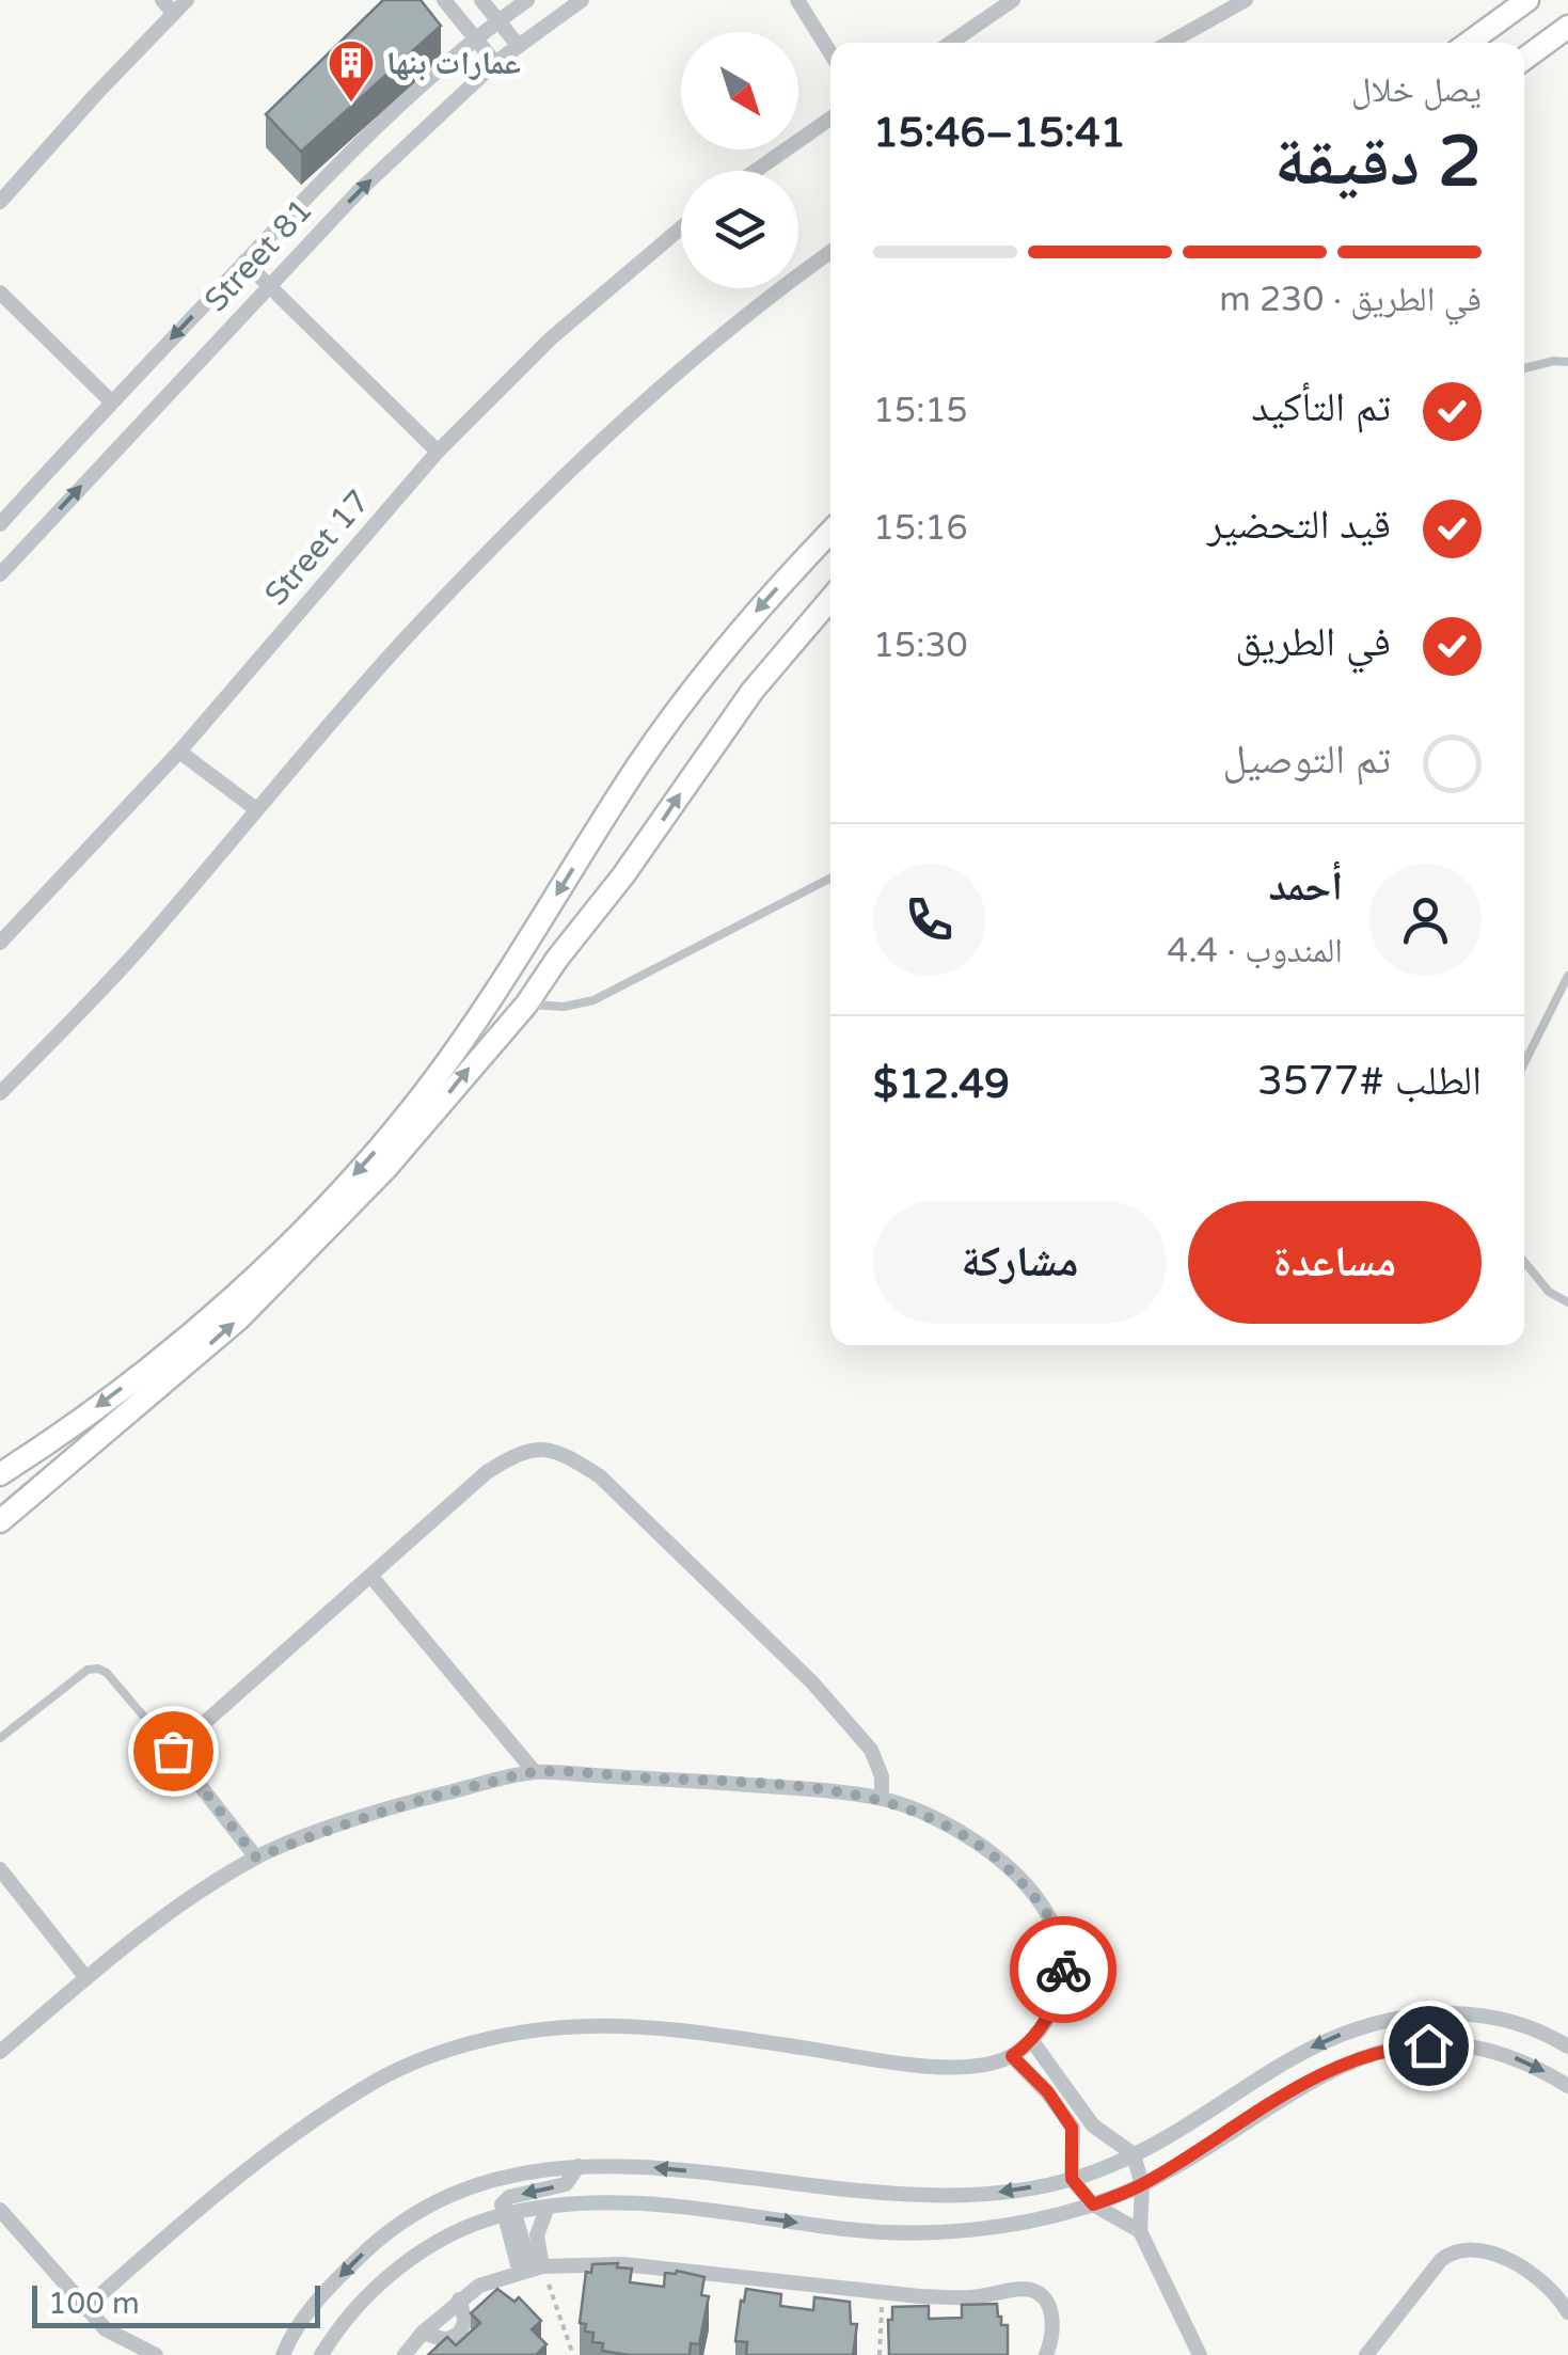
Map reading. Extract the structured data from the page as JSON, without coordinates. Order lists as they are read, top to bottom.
{
  "streets": {
    "street": ["Street 81", "Street 17"]
  },
  "places": {
    "building": ["عمارات بنها"]
  },
  "scale_bar": "100 m",
  "north": "bottom right",
  "page": {
    "heading": ["2 دقيقة", "يصل خلال", "15:41–15:46"],
    "panel": [
      "أحمد",
      "المندوب · 4.4",
      "الطلب #3577",
      "$12.49"
    ],
    "bar": "في الطريق · 230 m",
    "list": [
      ["تم التأكيد", "15:15"],
      ["قيد التحضير", "15:16"],
      ["في الطريق", "15:30"],
      "تم التوصيل"
    ],
    "buttons": ["مساعدة", "مشاركة"],
    "scale": "100 m"
  }
}
